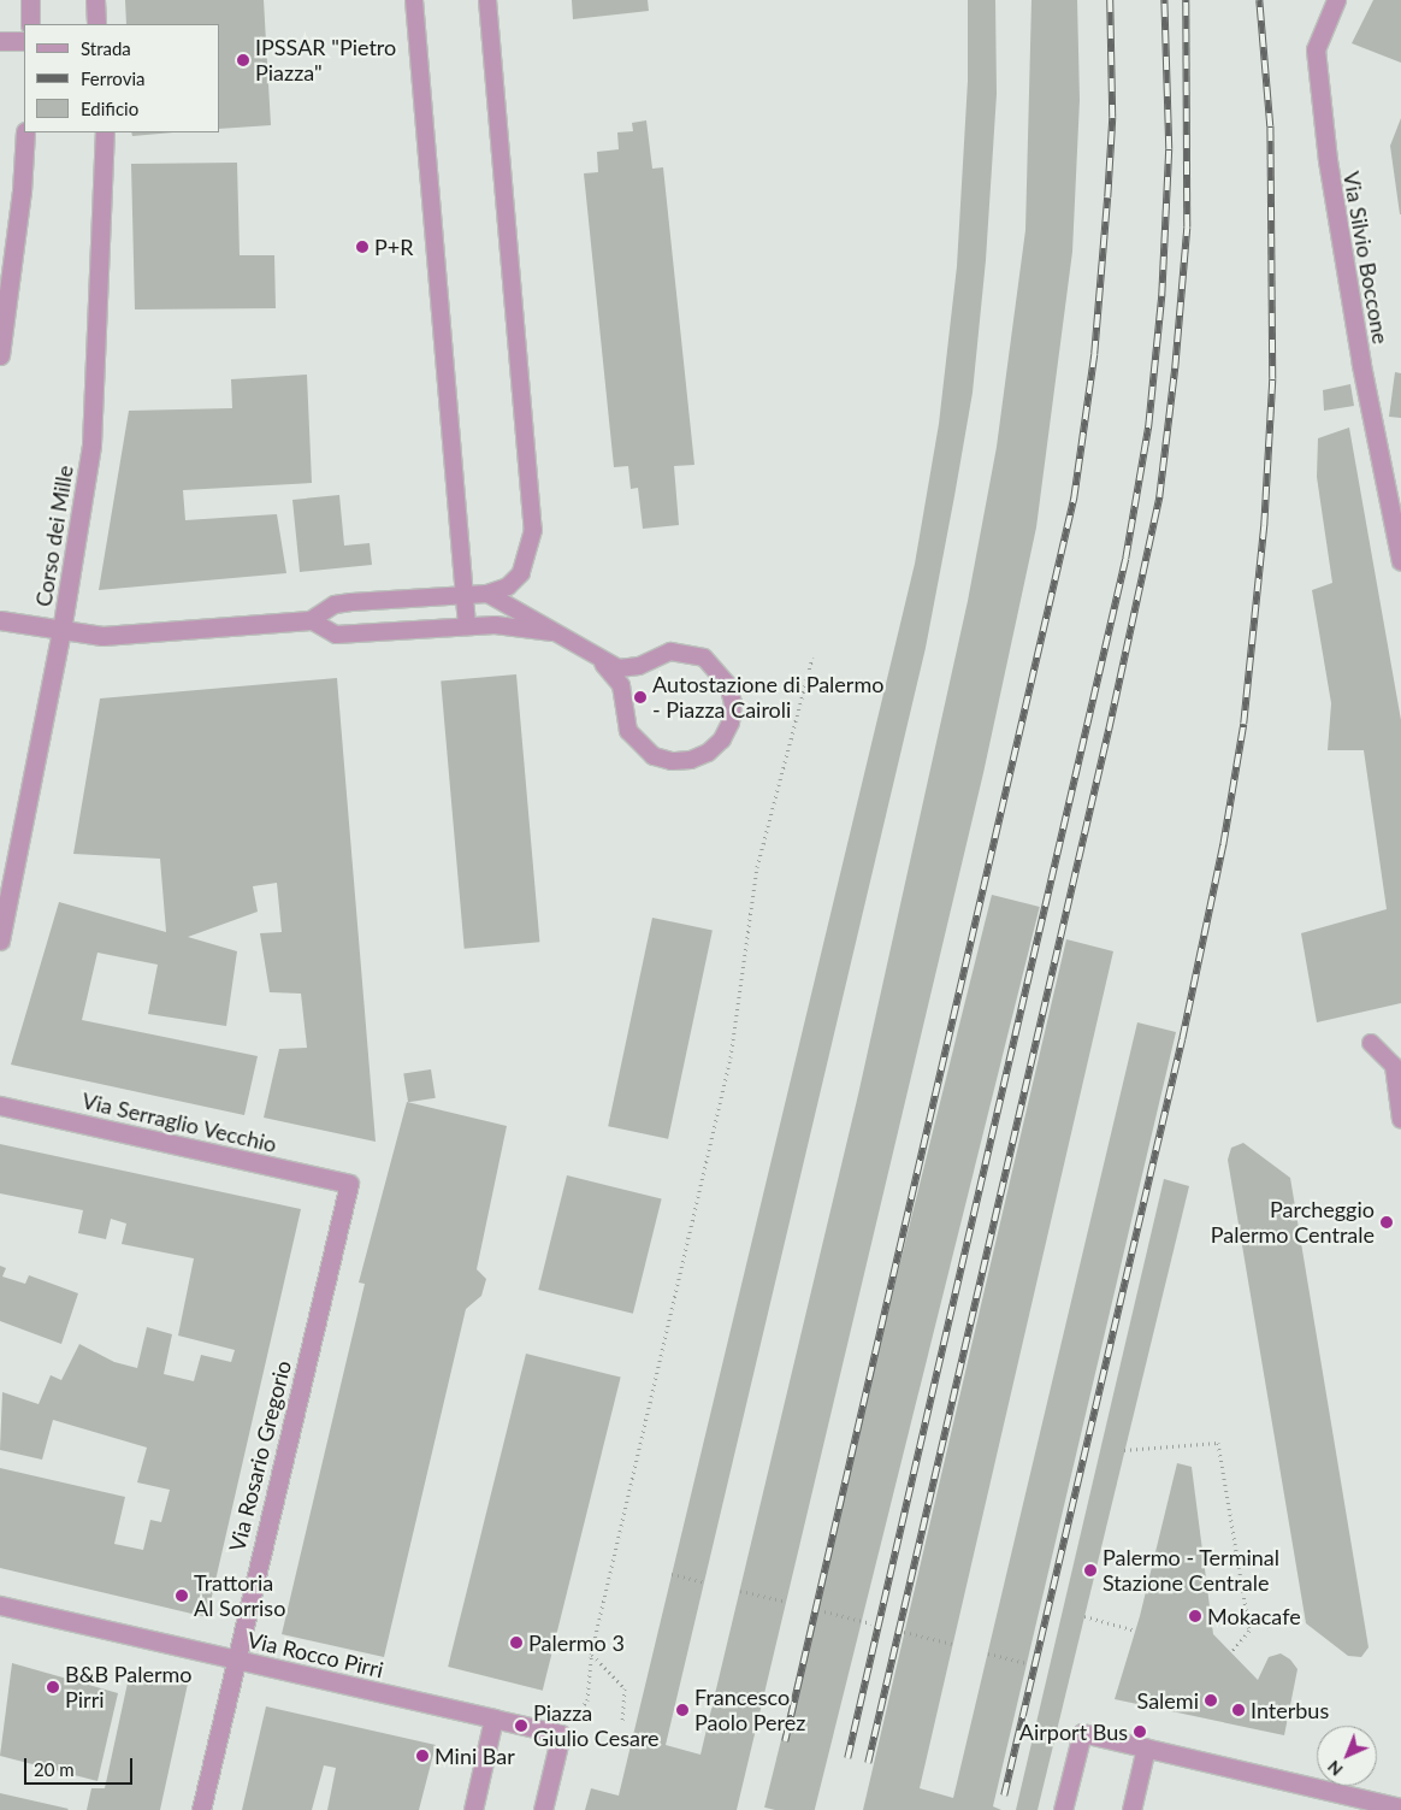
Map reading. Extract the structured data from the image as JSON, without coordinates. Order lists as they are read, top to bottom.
{
  "streets": {
    "street": [
      "Via Silvio Boccone",
      "Corso dei Mille",
      "Via Serraglio Vecchio",
      "Via Rosario Gregorio",
      "Via Rocco Pirri"
    ]
  },
  "crossings": [
    ["Via Serraglio Vecchio", "Via Rosario Gregorio"],
    ["Via Rosario Gregorio", "Via Rocco Pirri"]
  ],
  "places": [
    "IPSSAR \"Pietro Piazza\"",
    "P+R",
    "Autostazione di Palermo - Piazza Cairoli",
    "Parcheggio Palermo Centrale",
    "Palermo - Terminal Stazione Centrale",
    "Trattoria Al Sorriso",
    "Mokacafe",
    "Palermo 3",
    "B&B Palermo Pirri",
    "Salemi",
    "Francesco Paolo Perez",
    "Interbus",
    "Piazza Giulio Cesare",
    "Airport Bus",
    "Mini Bar"
  ],
  "legend": ["Strada", "Ferrovia", "Edificio"],
  "scale_bar": "20 m",
  "north": "bottom left"
}
